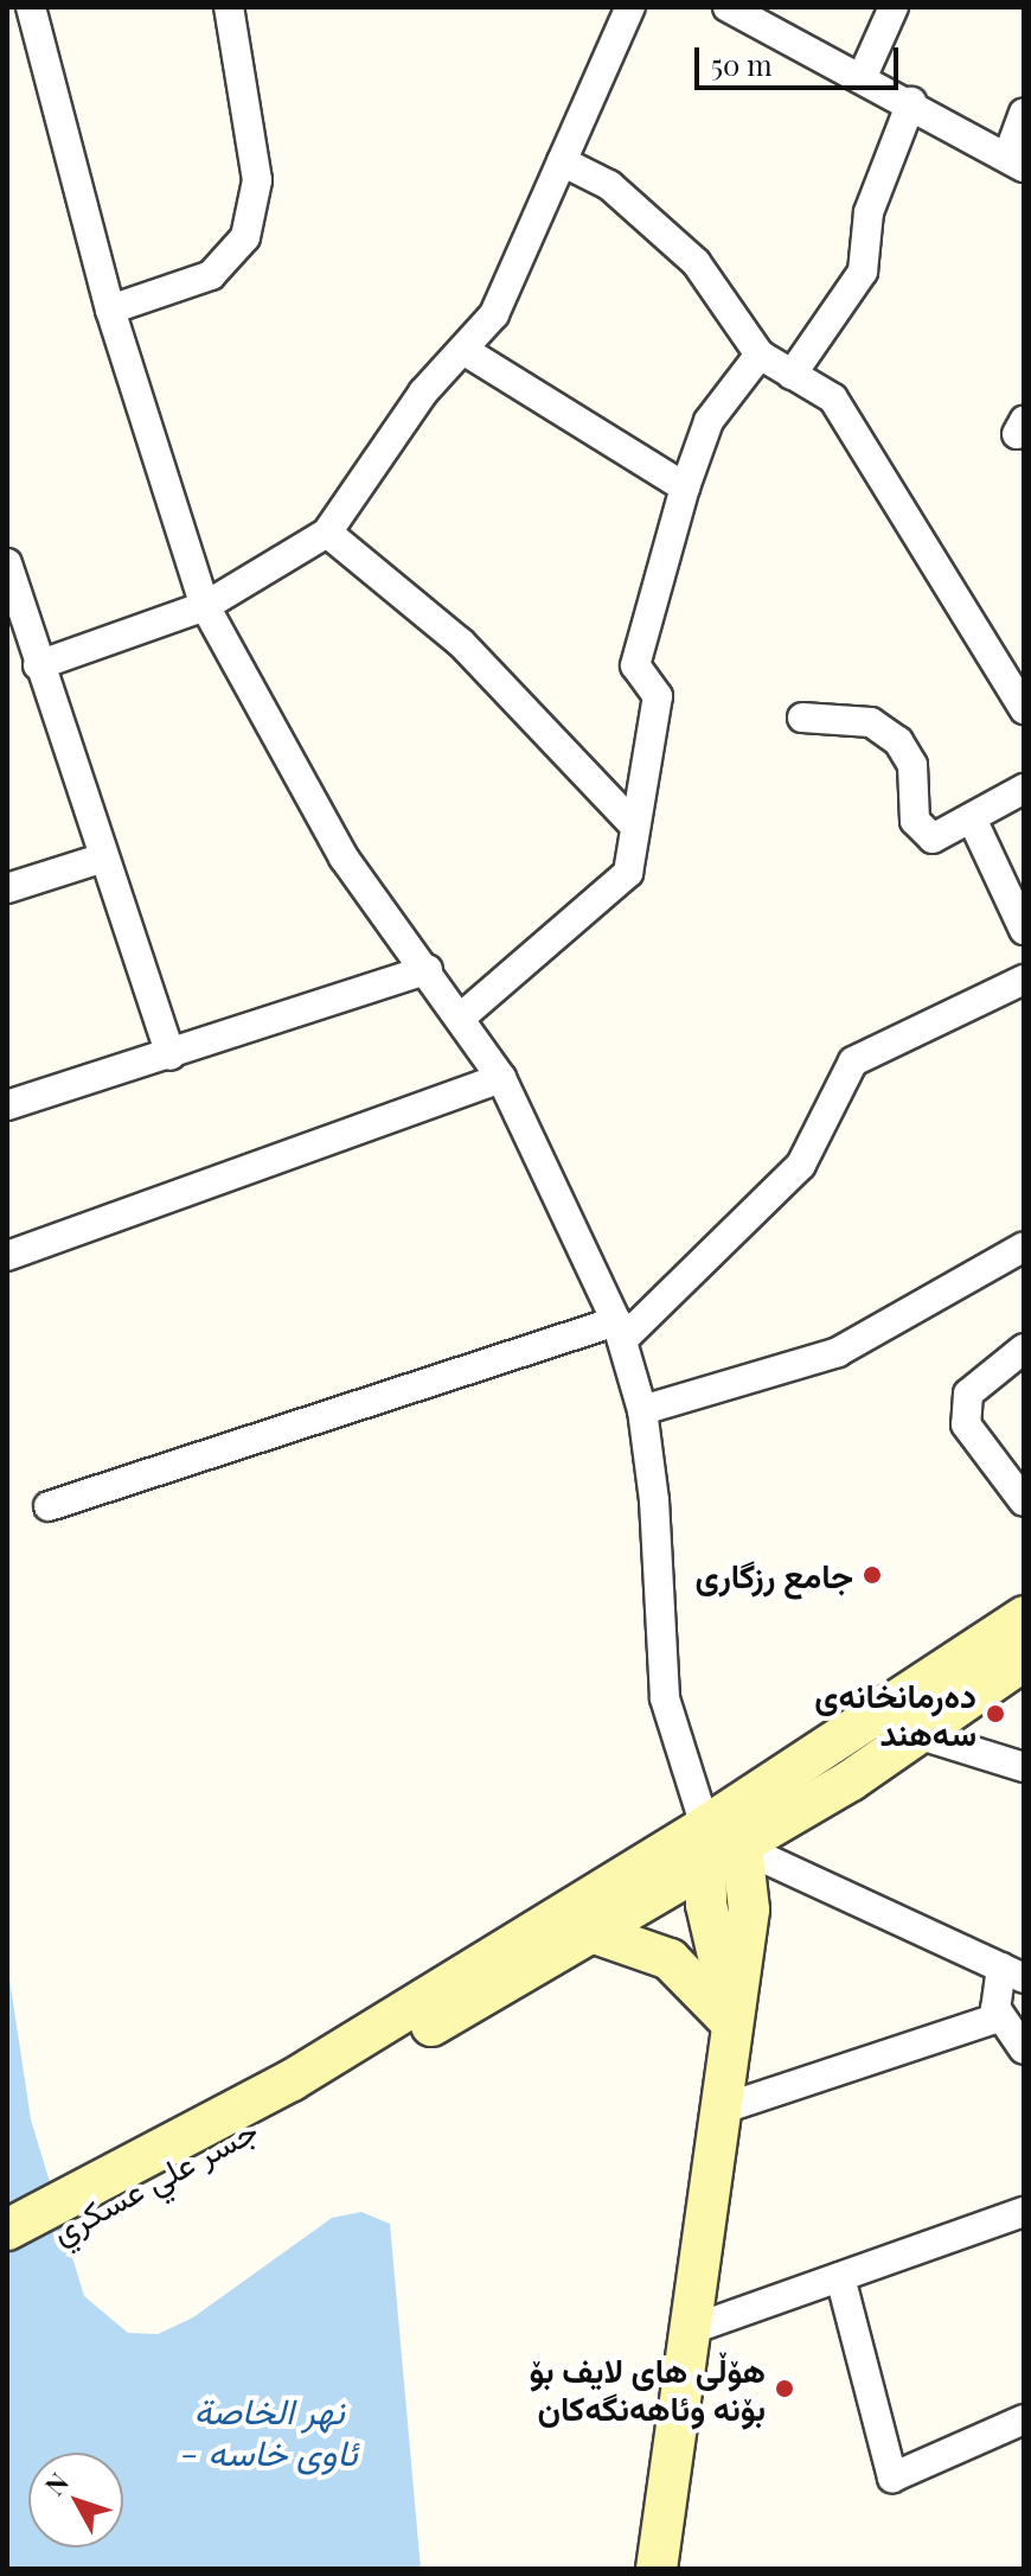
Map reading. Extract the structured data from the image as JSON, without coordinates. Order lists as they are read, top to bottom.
{
  "streets": {
    "main road": ["جسر علي عسكري"]
  },
  "water": ["نهر الخاصة - ئاوی خاسە"],
  "places": ["جامع رزگاری", "دەرمانخانەی سەهند", "هۆڵی های لایف بۆ بۆنە وئاهەنگەکان"],
  "scale_bar": "50 m",
  "north": "top left"
}
